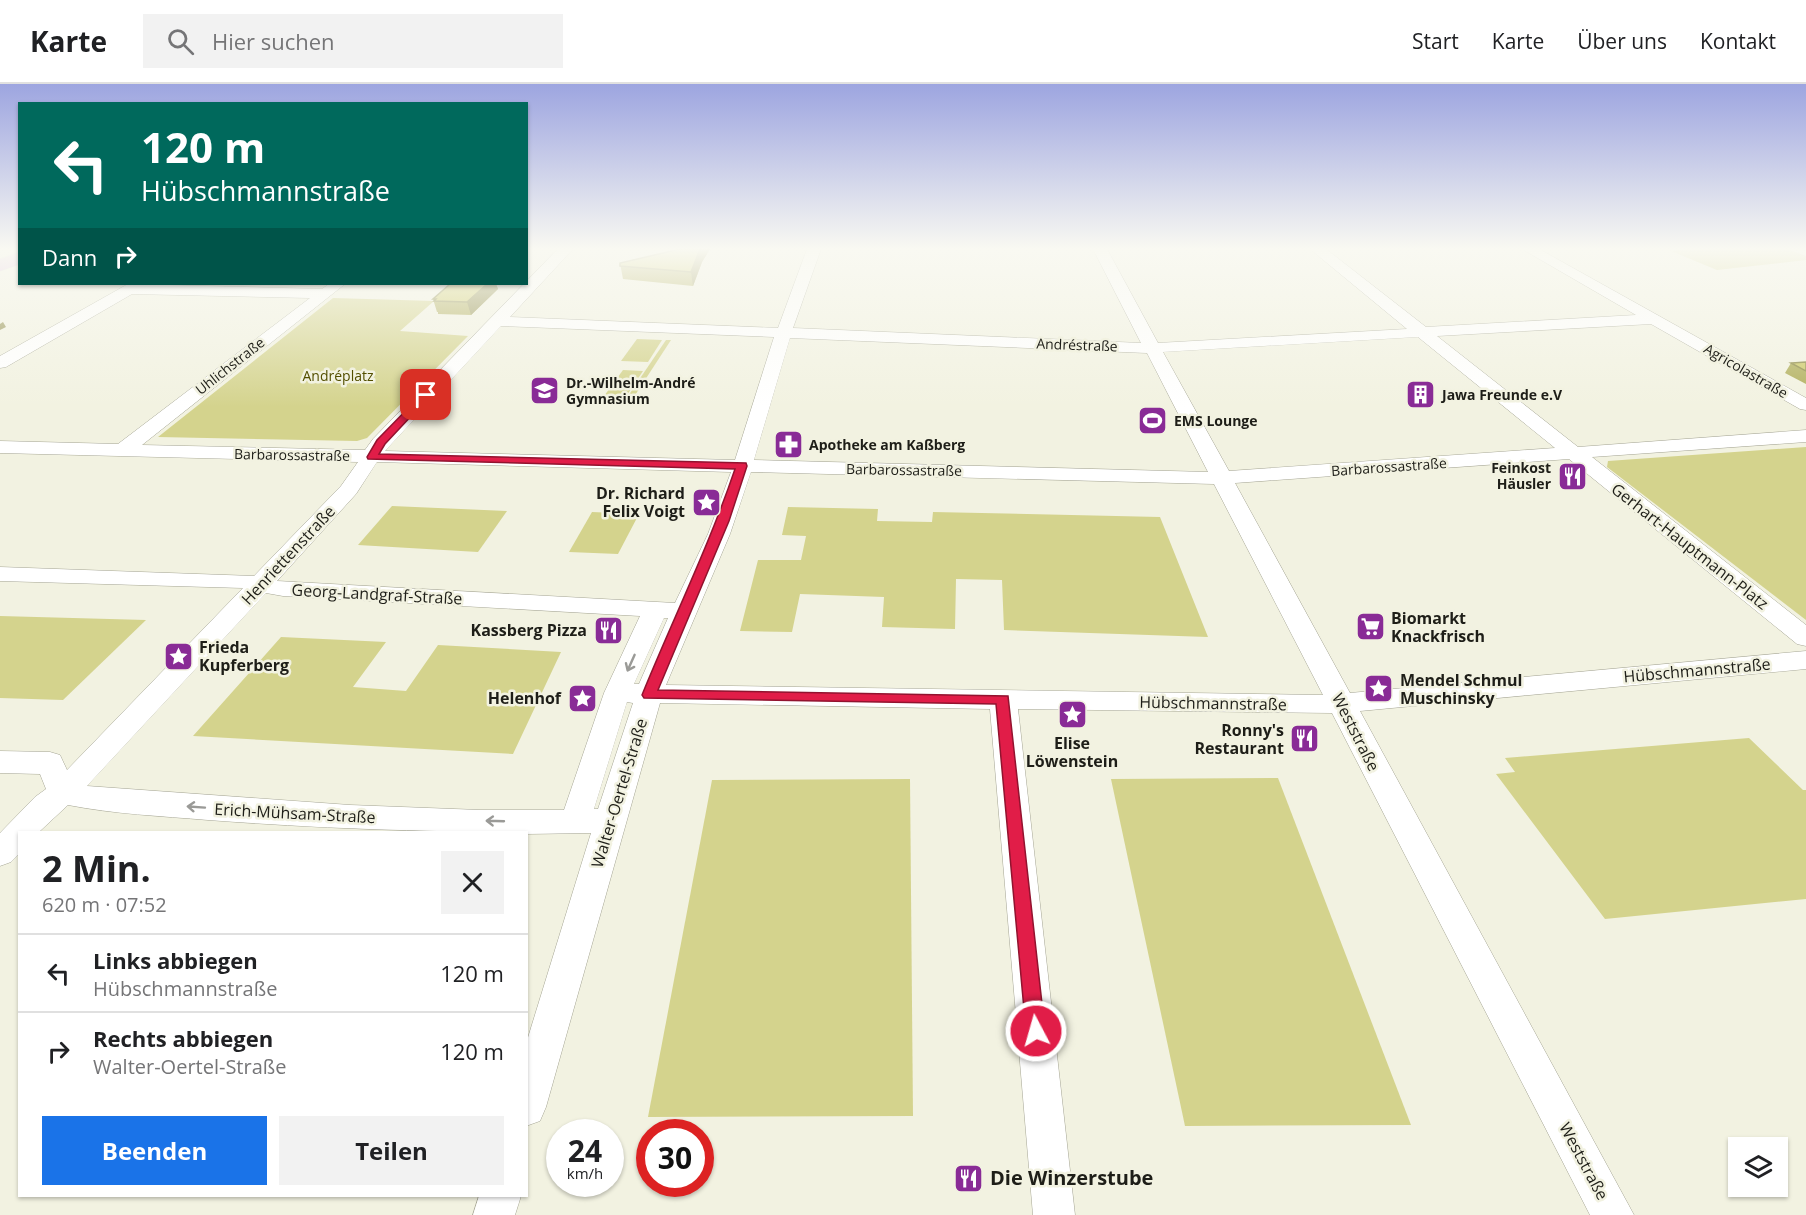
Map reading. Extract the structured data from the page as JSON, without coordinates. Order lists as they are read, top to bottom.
{
  "streets": {
    "street": [
      "Andréstraße",
      "Uhlichstraße",
      "Agricolastraße",
      "Barbarossastraße",
      "Gerhart-Hauptmann-Platz",
      "Henriettenstraße",
      "Georg-Landgraf-Straße",
      "Hübschmannstraße",
      "Weststraße",
      "Walter-Oertel-Straße",
      "Erich-Mühsam-Straße"
    ]
  },
  "crossings": [
    ["Andréstraße", "Agricolastraße"],
    ["Andréstraße", "Gerhart-Hauptmann-Platz"],
    ["Andréstraße", "Henriettenstraße"],
    ["Andréstraße", "Weststraße"],
    ["Andréstraße", "Walter-Oertel-Straße"],
    ["Uhlichstraße", "Barbarossastraße"],
    ["Barbarossastraße", "Gerhart-Hauptmann-Platz"],
    ["Barbarossastraße", "Henriettenstraße"],
    ["Barbarossastraße", "Weststraße"],
    ["Barbarossastraße", "Walter-Oertel-Straße"],
    ["Henriettenstraße", "Georg-Landgraf-Straße"],
    ["Henriettenstraße", "Erich-Mühsam-Straße"],
    ["Georg-Landgraf-Straße", "Walter-Oertel-Straße"],
    ["Hübschmannstraße", "Weststraße"],
    ["Hübschmannstraße", "Walter-Oertel-Straße"],
    ["Walter-Oertel-Straße", "Erich-Mühsam-Straße"]
  ],
  "one_way": ["Erich-Mühsam-Straße"],
  "parks": ["Andréplatz"],
  "places": {
    "school or university": ["Dr.-Wilhelm-André Gymnasium"],
    "building": ["Jawa Freunde e.V"],
    "sports": ["EMS Lounge"],
    "pharmacy": ["Apotheke am Kaßberg"],
    "restaurant": [
      "Feinkost Häusler",
      "Kassberg Pizza",
      "Ronny's Restaurant",
      "Die Winzerstube"
    ],
    "place": [
      "Dr. Richard Felix Voigt",
      "Frieda Kupferberg",
      "Mendel Schmul Muschinsky",
      "Helenhof",
      "Elise Löwenstein"
    ],
    "supermarket": ["Biomarkt Knackfrisch"]
  },
  "page": {
    "header": "Karte",
    "search": "Hier suchen",
    "nav": [
      "Start",
      "Karte",
      "Über uns",
      "Kontakt"
    ],
    "turn": ["120 m", "Hübschmannstraße"],
    "then": "Dann",
    "heading": ["2 Min.", "620 m · 07:52"],
    "list": [
      {
        "name": "Links abbiegen",
        "note": "Hübschmannstraße",
        "value": "120 m"
      },
      {
        "name": "Rechts abbiegen",
        "note": "Walter-Oertel-Straße",
        "value": "120 m"
      }
    ],
    "buttons": ["Beenden", "Teilen"],
    "speed": "24 km/h",
    "limit": "30"
  }
}
